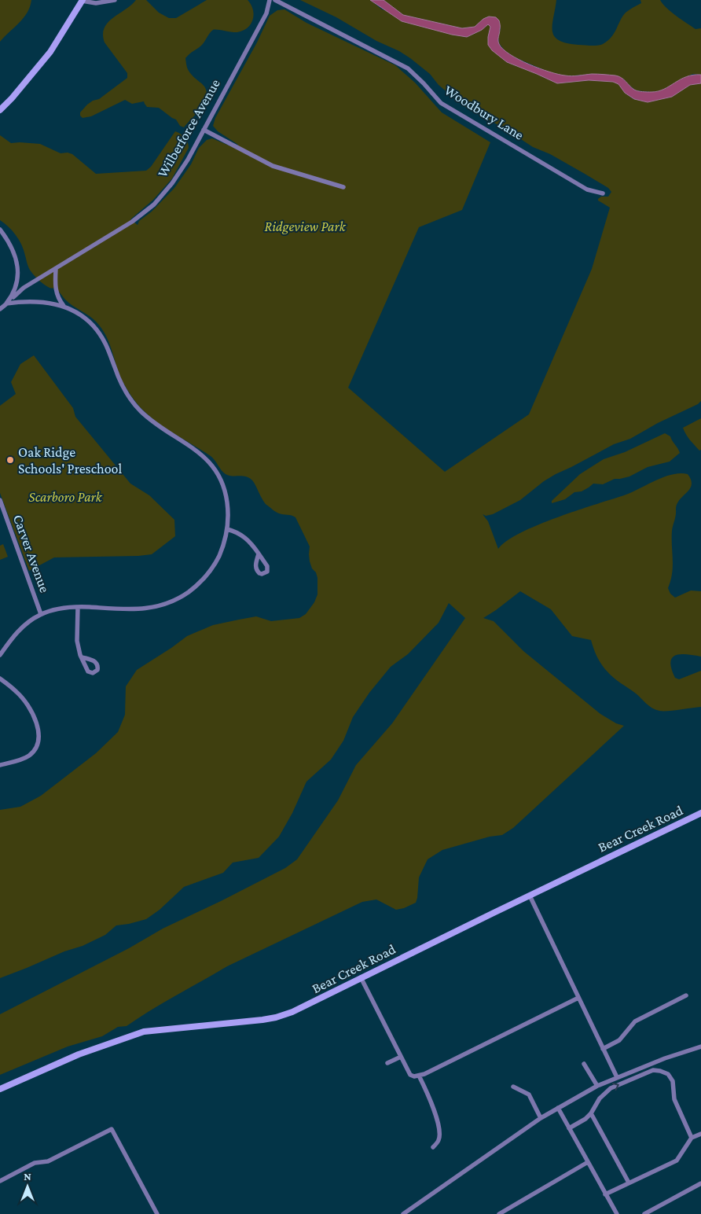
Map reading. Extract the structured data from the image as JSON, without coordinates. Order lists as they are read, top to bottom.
{
  "streets": {
    "street": [
      "Woodbury Lane",
      "Wilberforce Avenue",
      "Carver Avenue",
      "Bear Creek Road"
    ]
  },
  "parks": ["Ridgeview Park", "Scarboro Park"],
  "places": ["Oak Ridge Schools' Preschool"],
  "north": "top"
}
